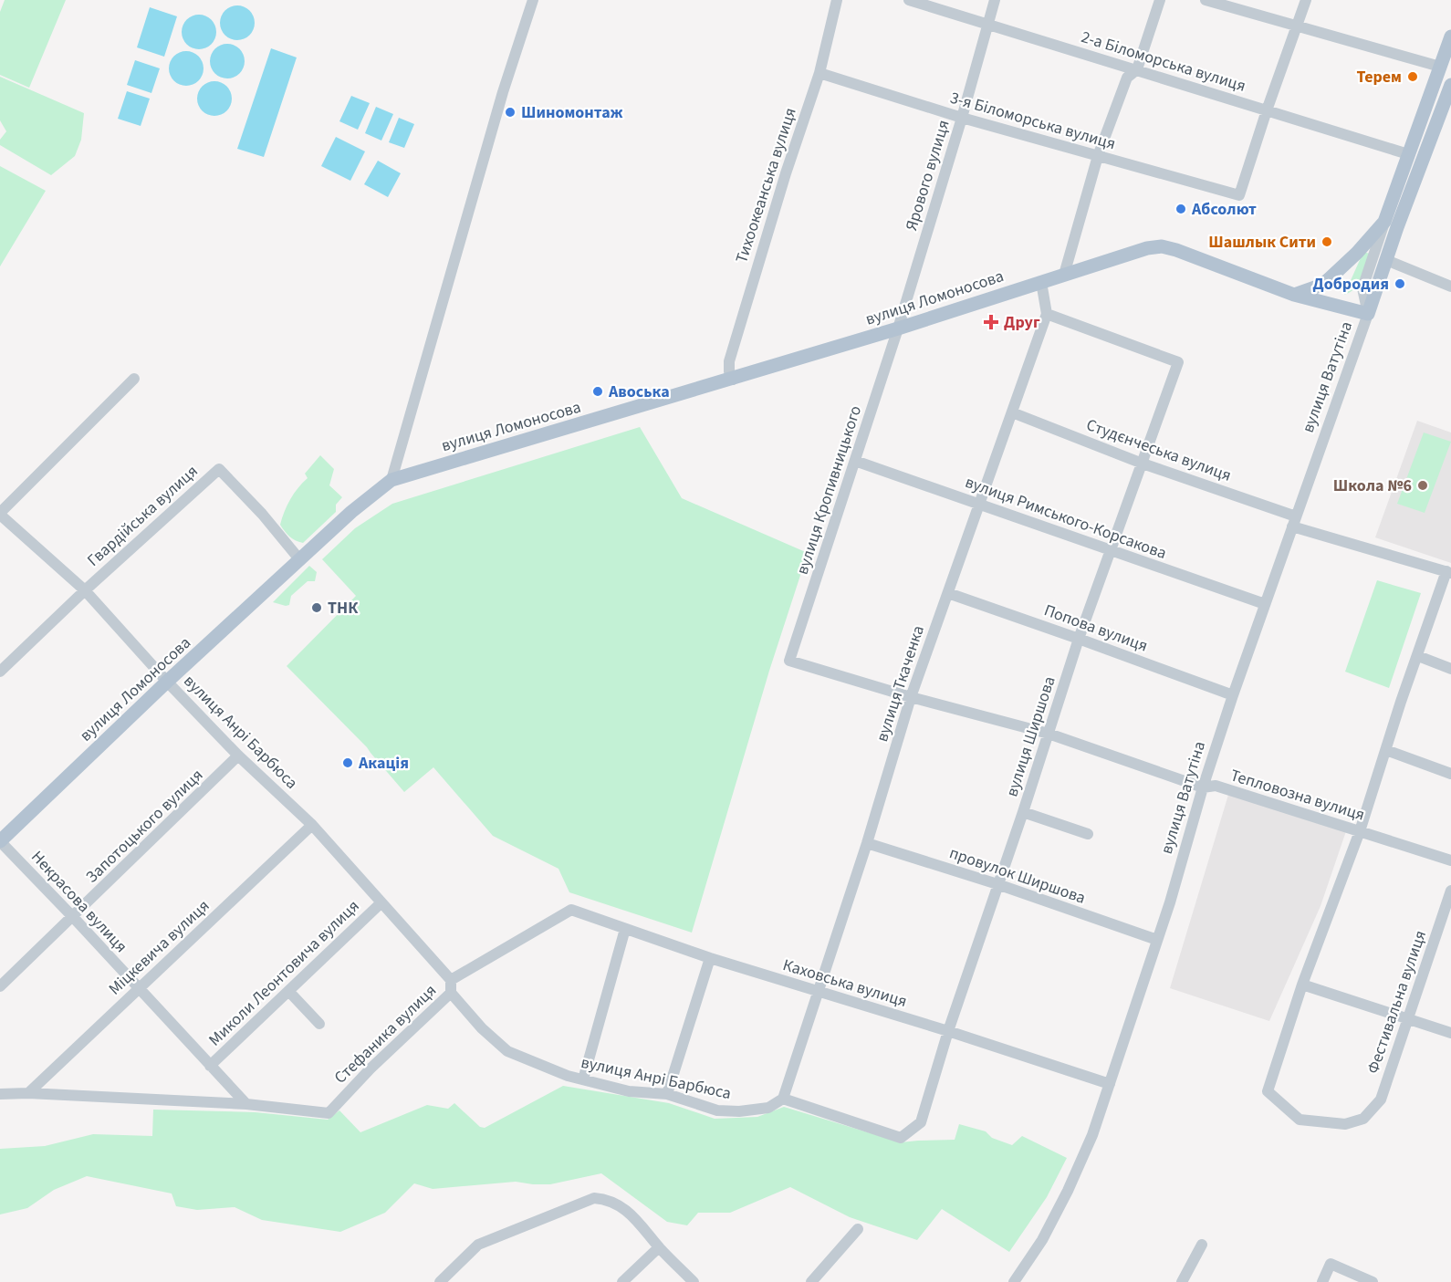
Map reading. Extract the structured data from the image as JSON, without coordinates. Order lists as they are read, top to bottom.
{
  "streets": {
    "main road": ["вулиця Ломоносова", "вулиця Ватутіна"],
    "street": [
      "2-а Біломорська вулиця",
      "3-я Біломорська вулиця",
      "Ярового вулиця",
      "Тихоокеанська вулиця",
      "Студєнчеська вулиця",
      "вулиця Кропивницького",
      "Гвардійська вулиця",
      "вулиця Римського-Корсакова",
      "Попова вулиця",
      "вулиця Ткаченка",
      "вулиця Анрі Барбюса",
      "вулиця Ширшова",
      "Тепловозна вулиця",
      "Запотоцького вулиця",
      "провулок Ширшова",
      "Некрасова вулиця",
      "Міцкевича вулиця",
      "Миколи Леонтовича вулиця",
      "Каховська вулиця",
      "Фестивальна вулиця",
      "Стефаника вулиця"
    ]
  },
  "crossings": [
    ["2-а Біломорська вулиця", "3-я Біломорська вулиця"],
    ["2-а Біломорська вулиця", "Ярового вулиця"],
    ["2-а Біломорська вулиця", "вулиця Ватутіна"],
    ["3-я Біломорська вулиця", "Ярового вулиця"],
    ["3-я Біломорська вулиця", "Тихоокеанська вулиця"],
    ["Ярового вулиця", "вулиця Ломоносова"],
    ["Ярового вулиця", "вулиця Кропивницького"],
    ["Тихоокеанська вулиця", "вулиця Ломоносова"],
    ["вулиця Ломоносова", "вулиця Ватутіна"],
    ["вулиця Ломоносова", "вулиця Кропивницького"],
    ["вулиця Ломоносова", "Гвардійська вулиця"],
    ["вулиця Ломоносова", "вулиця Ткаченка"],
    ["вулиця Ломоносова", "вулиця Анрі Барбюса"],
    ["вулиця Ломоносова", "Некрасова вулиця"],
    ["вулиця Ватутіна", "Студєнчеська вулиця"],
    ["вулиця Ватутіна", "вулиця Римського-Корсакова"],
    ["вулиця Ватутіна", "Попова вулиця"],
    ["вулиця Ватутіна", "Тепловозна вулиця"],
    ["вулиця Ватутіна", "провулок Ширшова"],
    ["вулиця Ватутіна", "Каховська вулиця"],
    ["Студєнчеська вулиця", "вулиця Ткаченка"],
    ["Студєнчеська вулиця", "вулиця Ширшова"],
    ["вулиця Кропивницького", "вулиця Римського-Корсакова"],
    ["вулиця Кропивницького", "Тепловозна вулиця"],
    ["Гвардійська вулиця", "вулиця Анрі Барбюса"],
    ["вулиця Римського-Корсакова", "вулиця Ткаченка"],
    ["вулиця Римського-Корсакова", "вулиця Ширшова"],
    ["Попова вулиця", "вулиця Ткаченка"],
    ["Попова вулиця", "вулиця Ширшова"],
    ["вулиця Ткаченка", "вулиця Анрі Барбюса"],
    ["вулиця Ткаченка", "вулиця Ширшова"],
    ["вулиця Ткаченка", "Тепловозна вулиця"],
    ["вулиця Ткаченка", "провулок Ширшова"],
    ["вулиця Ткаченка", "Каховська вулиця"],
    ["вулиця Анрі Барбюса", "вулиця Ширшова"],
    ["вулиця Анрі Барбюса", "Запотоцького вулиця"],
    ["вулиця Анрі Барбюса", "Міцкевича вулиця"],
    ["вулиця Анрі Барбюса", "Миколи Леонтовича вулиця"],
    ["вулиця Анрі Барбюса", "Стефаника вулиця"],
    ["вулиця Ширшова", "Тепловозна вулиця"],
    ["вулиця Ширшова", "провулок Ширшова"],
    ["вулиця Ширшова", "Каховська вулиця"],
    ["Запотоцького вулиця", "Некрасова вулиця"],
    ["Некрасова вулиця", "Міцкевича вулиця"],
    ["Некрасова вулиця", "Миколи Леонтовича вулиця"],
    ["Некрасова вулиця", "Стефаника вулиця"],
    ["Каховська вулиця", "Стефаника вулиця"]
  ],
  "places": {
    "other": [
      "Терем",
      "Шиномонтаж",
      "Абсолют",
      "Шашлык Сити",
      "Добродия",
      "Авоська",
      "Школа №6",
      "ТНК",
      "Акація"
    ],
    "health": ["Друг"]
  }
}
